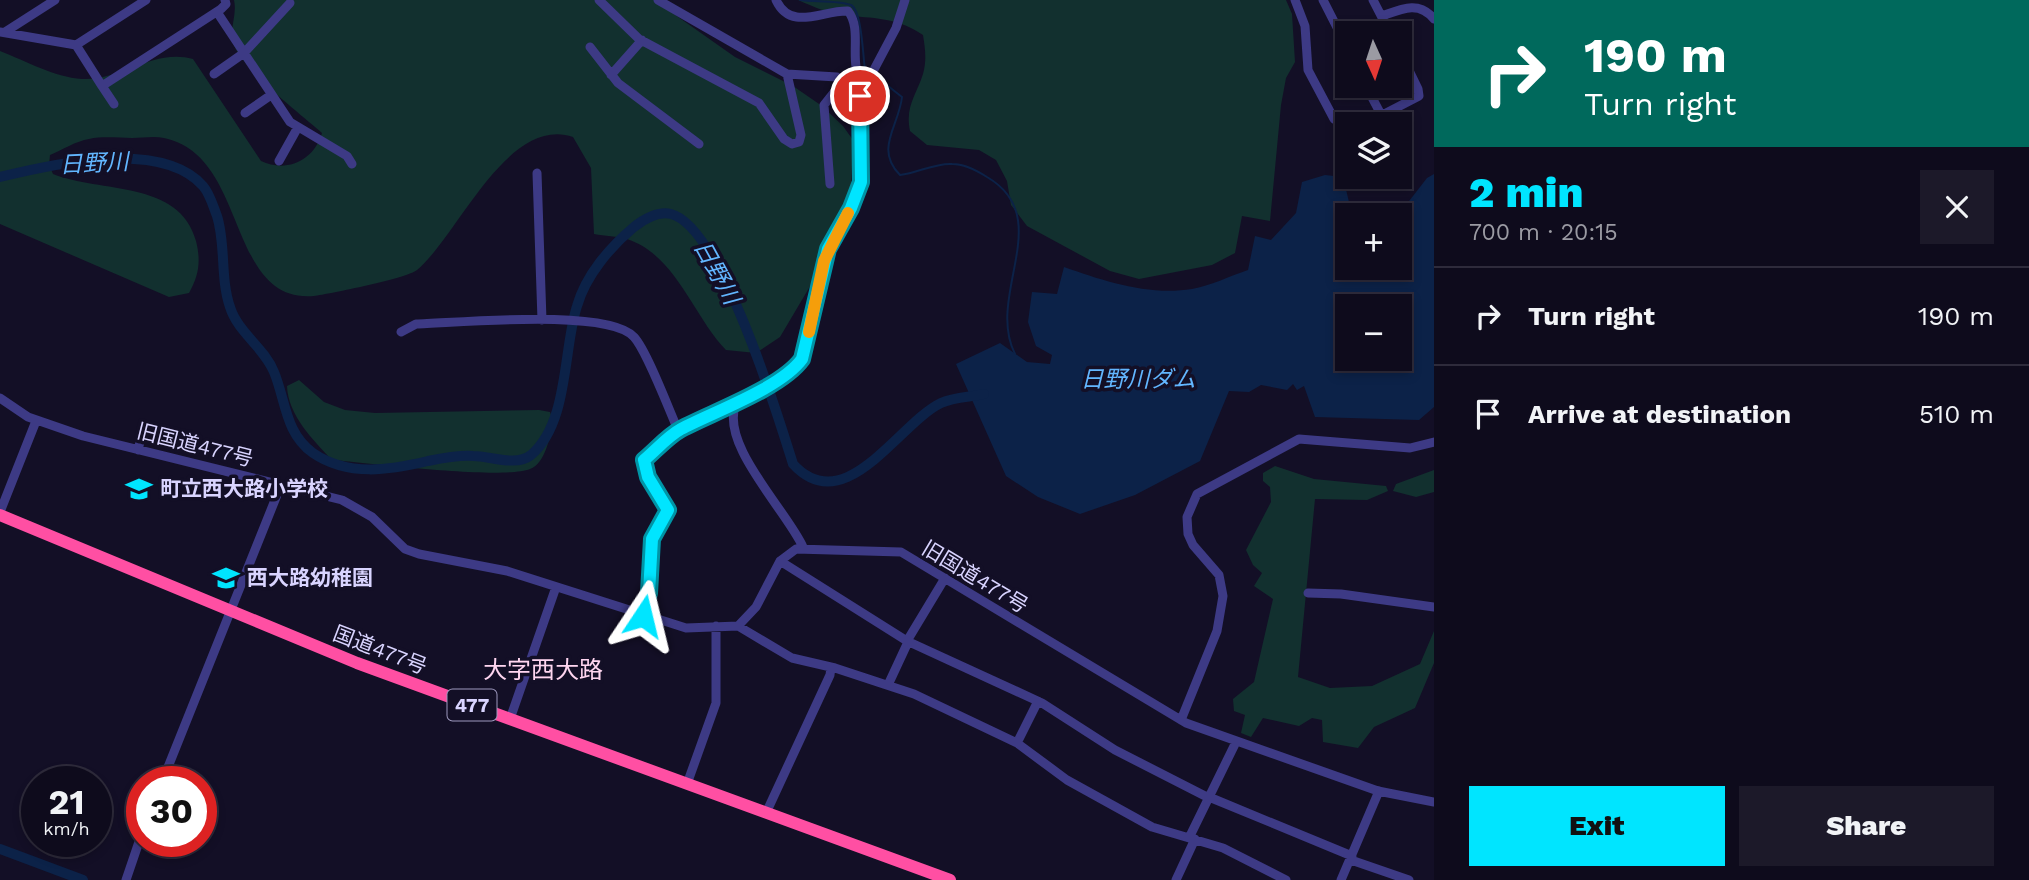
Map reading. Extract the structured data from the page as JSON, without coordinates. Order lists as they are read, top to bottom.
{
  "streets": {
    "highway": ["国道477号", "477"],
    "street": ["旧国道477号"]
  },
  "districts": ["大字西大路"],
  "water": ["日野川", "日野川ダム"],
  "places": {
    "school or university": ["町立西大路小学校", "西大路幼稚園"]
  },
  "north": "bottom",
  "page": {
    "turn": ["190 m", "Turn right"],
    "map_buttons": ["+", "−"],
    "heading": ["2 min", "700 m · 20:15"],
    "list": [
      {
        "name": "Turn right",
        "value": "190 m"
      },
      {
        "name": "Arrive at destination",
        "value": "510 m"
      }
    ],
    "speed": "21 km/h",
    "limit": "30",
    "buttons": ["Exit", "Share"]
  }
}
